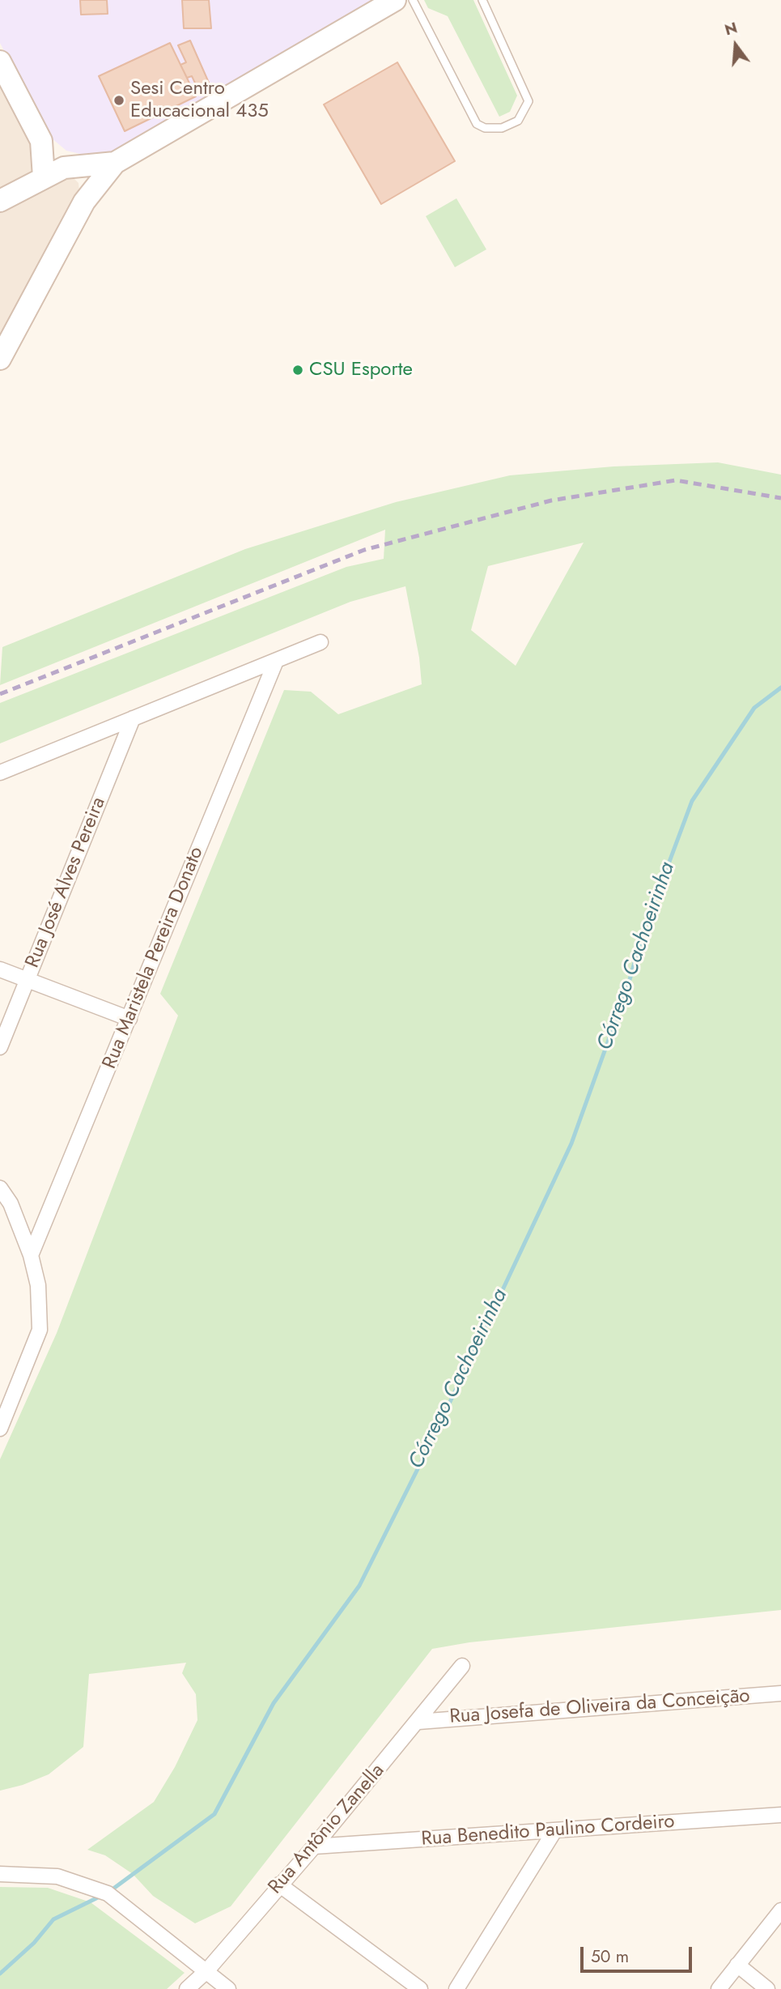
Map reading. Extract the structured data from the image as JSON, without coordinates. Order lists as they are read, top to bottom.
{
  "streets": {
    "street": [
      "Rua José Alves Pereira",
      "Rua Maristela Pereira Donato",
      "Rua Josefa de Oliveira da Conceição",
      "Rua Antônio Zanella",
      "Rua Benedito Paulino Cordeiro"
    ]
  },
  "crossings": [
    ["Rua Josefa de Oliveira da Conceição", "Rua Antônio Zanella"],
    ["Rua Antônio Zanella", "Rua Benedito Paulino Cordeiro"]
  ],
  "water": ["Córrego Cachoeirinha"],
  "places": ["Sesi Centro Educacional 435", "CSU Esporte"],
  "scale_bar": "50 m",
  "north": "top"
}
